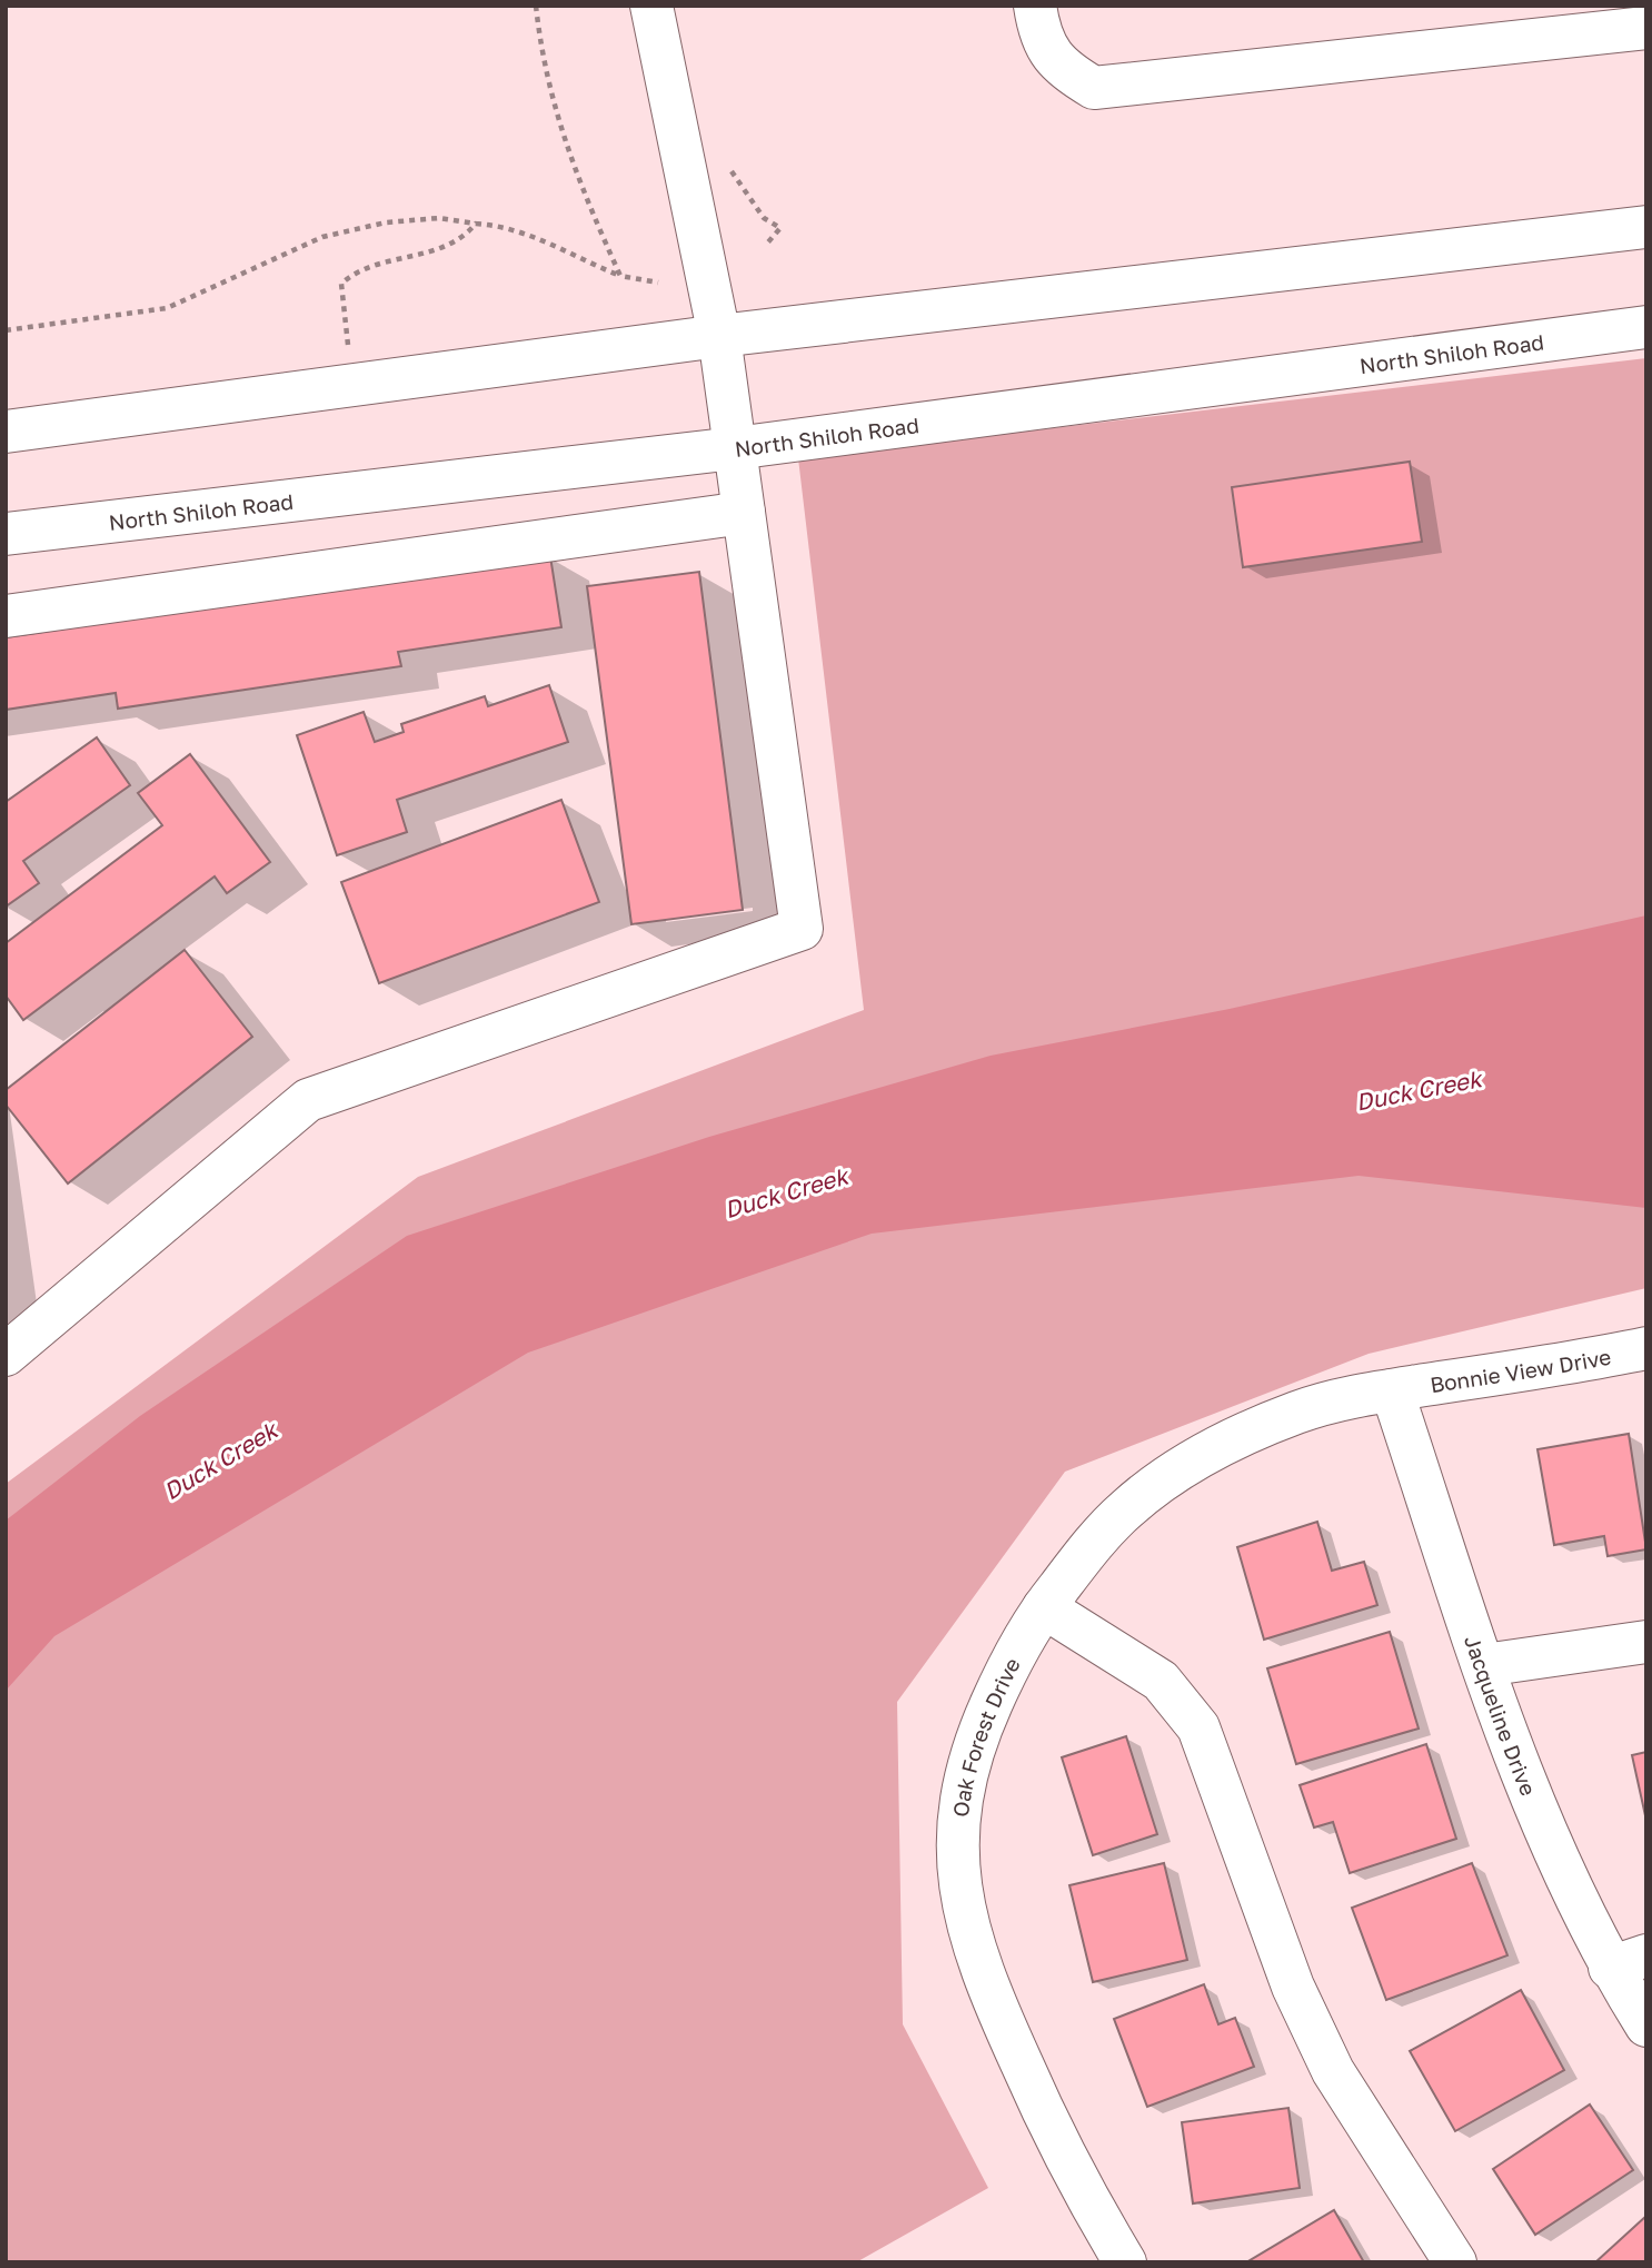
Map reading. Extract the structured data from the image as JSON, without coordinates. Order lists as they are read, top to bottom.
{
  "streets": {
    "main road": [
      "North Shiloh Road",
      "Bonnie View Drive",
      "Jacqueline Drive",
      "Oak Forest Drive"
    ]
  },
  "crossings": [
    ["Bonnie View Drive", "Jacqueline Drive"],
    ["Bonnie View Drive", "Oak Forest Drive"],
    ["Jacqueline Drive", "Oak Forest Drive"]
  ],
  "water": ["Duck Creek"]
}
